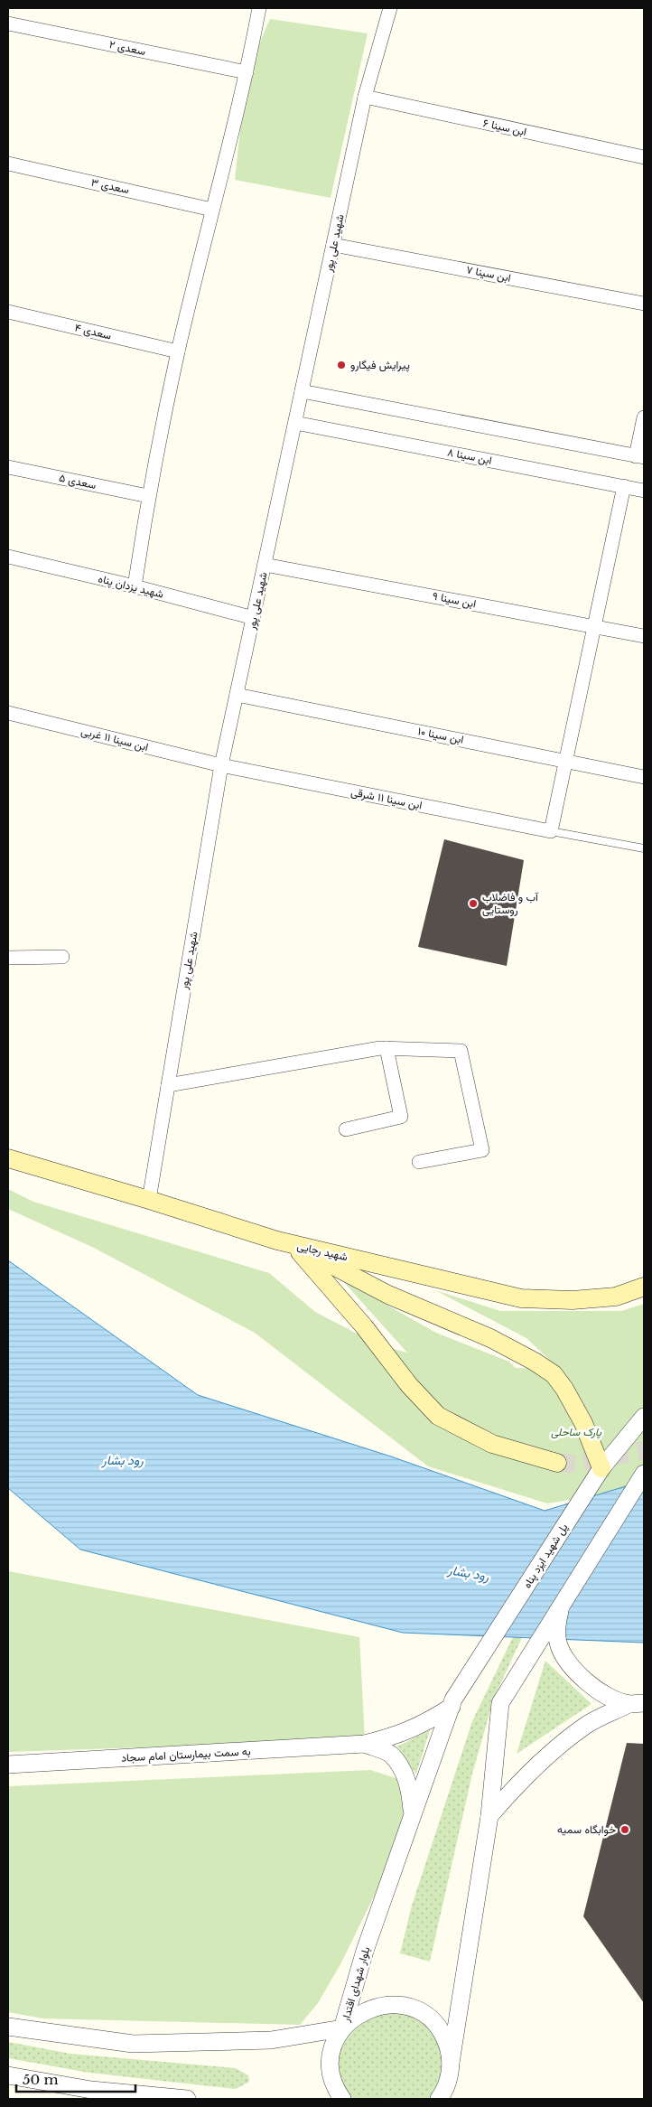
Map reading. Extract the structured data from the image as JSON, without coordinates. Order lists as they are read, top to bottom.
{
  "streets": {
    "main road": ["شهید رجایی"],
    "street": [
      "سعدی ۲",
      "ابن سینا ۶",
      "سعدی ۳",
      "شهید علی پور",
      "ابن سینا ۷",
      "سعدی ۴",
      "ابن سینا ۸",
      "سعدی ۵",
      "شهید یزدان پناه",
      "ابن سینا ۹",
      "ابن سینا ۱۰",
      "ابن سینا ۱۱ غربی",
      "ابن سینا ۱۱ شرقی",
      "پل شهید ایزد پناه",
      "به سمت بیمارستان امام سجاد",
      "بلوار شهدای اقتدار"
    ]
  },
  "crossings": [
    ["ابن سینا ۶", "شهید علی پور"],
    ["شهید علی پور", "ابن سینا ۷"],
    ["شهید علی پور", "ابن سینا ۸"],
    ["شهید علی پور", "شهید یزدان پناه"],
    ["شهید علی پور", "ابن سینا ۹"],
    ["شهید علی پور", "ابن سینا ۱۰"],
    ["شهید علی پور", "ابن سینا ۱۱ غربی"],
    ["شهید علی پور", "ابن سینا ۱۱ شرقی"],
    ["شهید علی پور", "شهید رجایی"],
    ["ابن سینا ۱۱ غربی", "ابن سینا ۱۱ شرقی"],
    ["پل شهید ایزد پناه", "بلوار شهدای اقتدار"]
  ],
  "water": ["رود بشار"],
  "parks": ["پارک ساحلی"],
  "places": ["پیرایش فیگارو", "آب و فاضلاب روستایی", "خوابگاه سمیه"],
  "scale_bar": "50 m"
}
